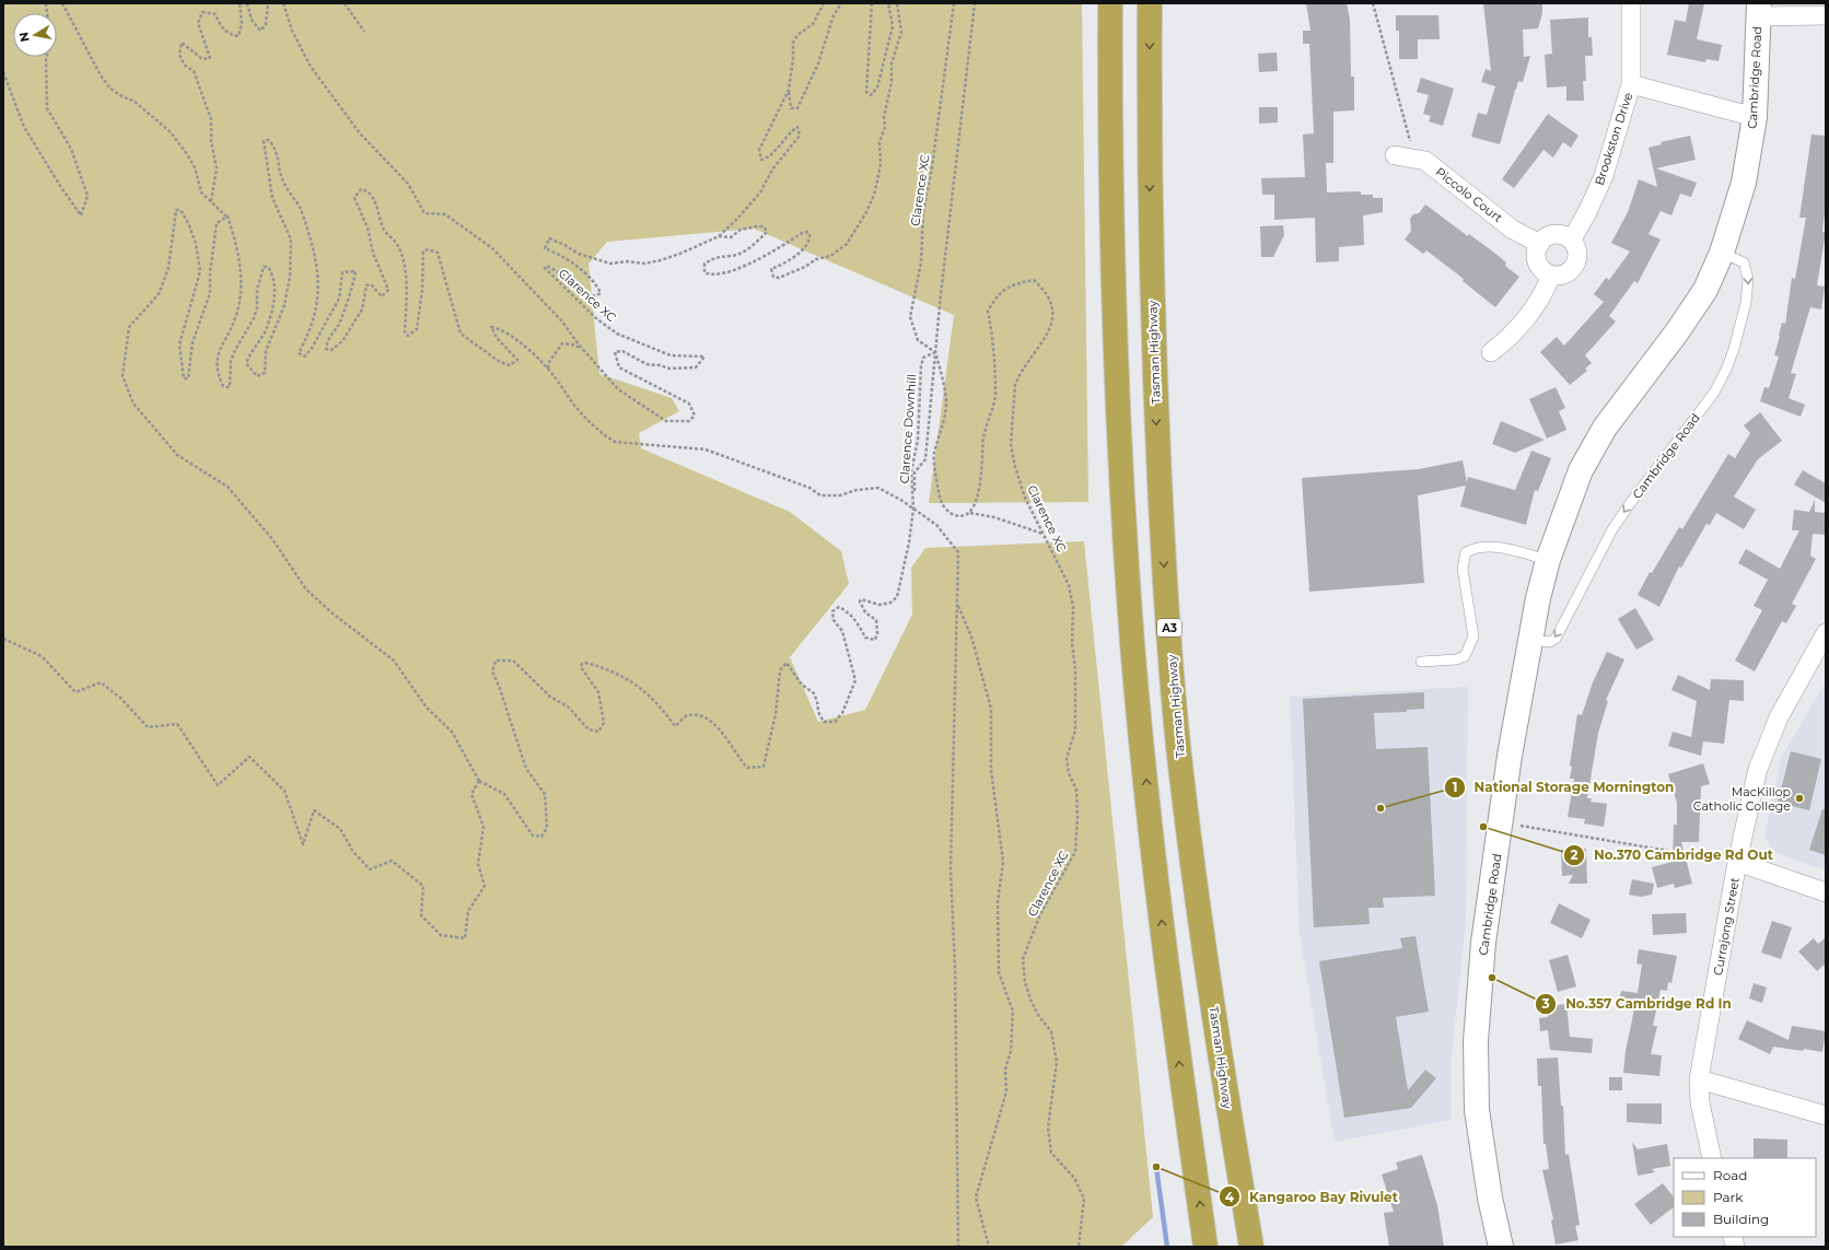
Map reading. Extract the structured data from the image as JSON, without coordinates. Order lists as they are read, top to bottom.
{
  "streets": {
    "highway": ["Tasman Highway", "A3"],
    "main road": ["Cambridge Road"],
    "street": ["Brookston Drive", "Piccolo Court", "Currajong Street"],
    "path": ["Clarence XC", "Clarence Downhill"]
  },
  "crossings": [
    ["Cambridge Road", "Brookston Drive"],
    ["Brookston Drive", "Piccolo Court"],
    ["Clarence XC", "Clarence Downhill"]
  ],
  "places": [
    "MacKillop Catholic College",
    "National Storage Mornington",
    "No.370 Cambridge Rd Out",
    "No.357 Cambridge Rd In",
    "Kangaroo Bay Rivulet"
  ],
  "legend": ["Road", "Park", "Building"],
  "north": "left"
}
